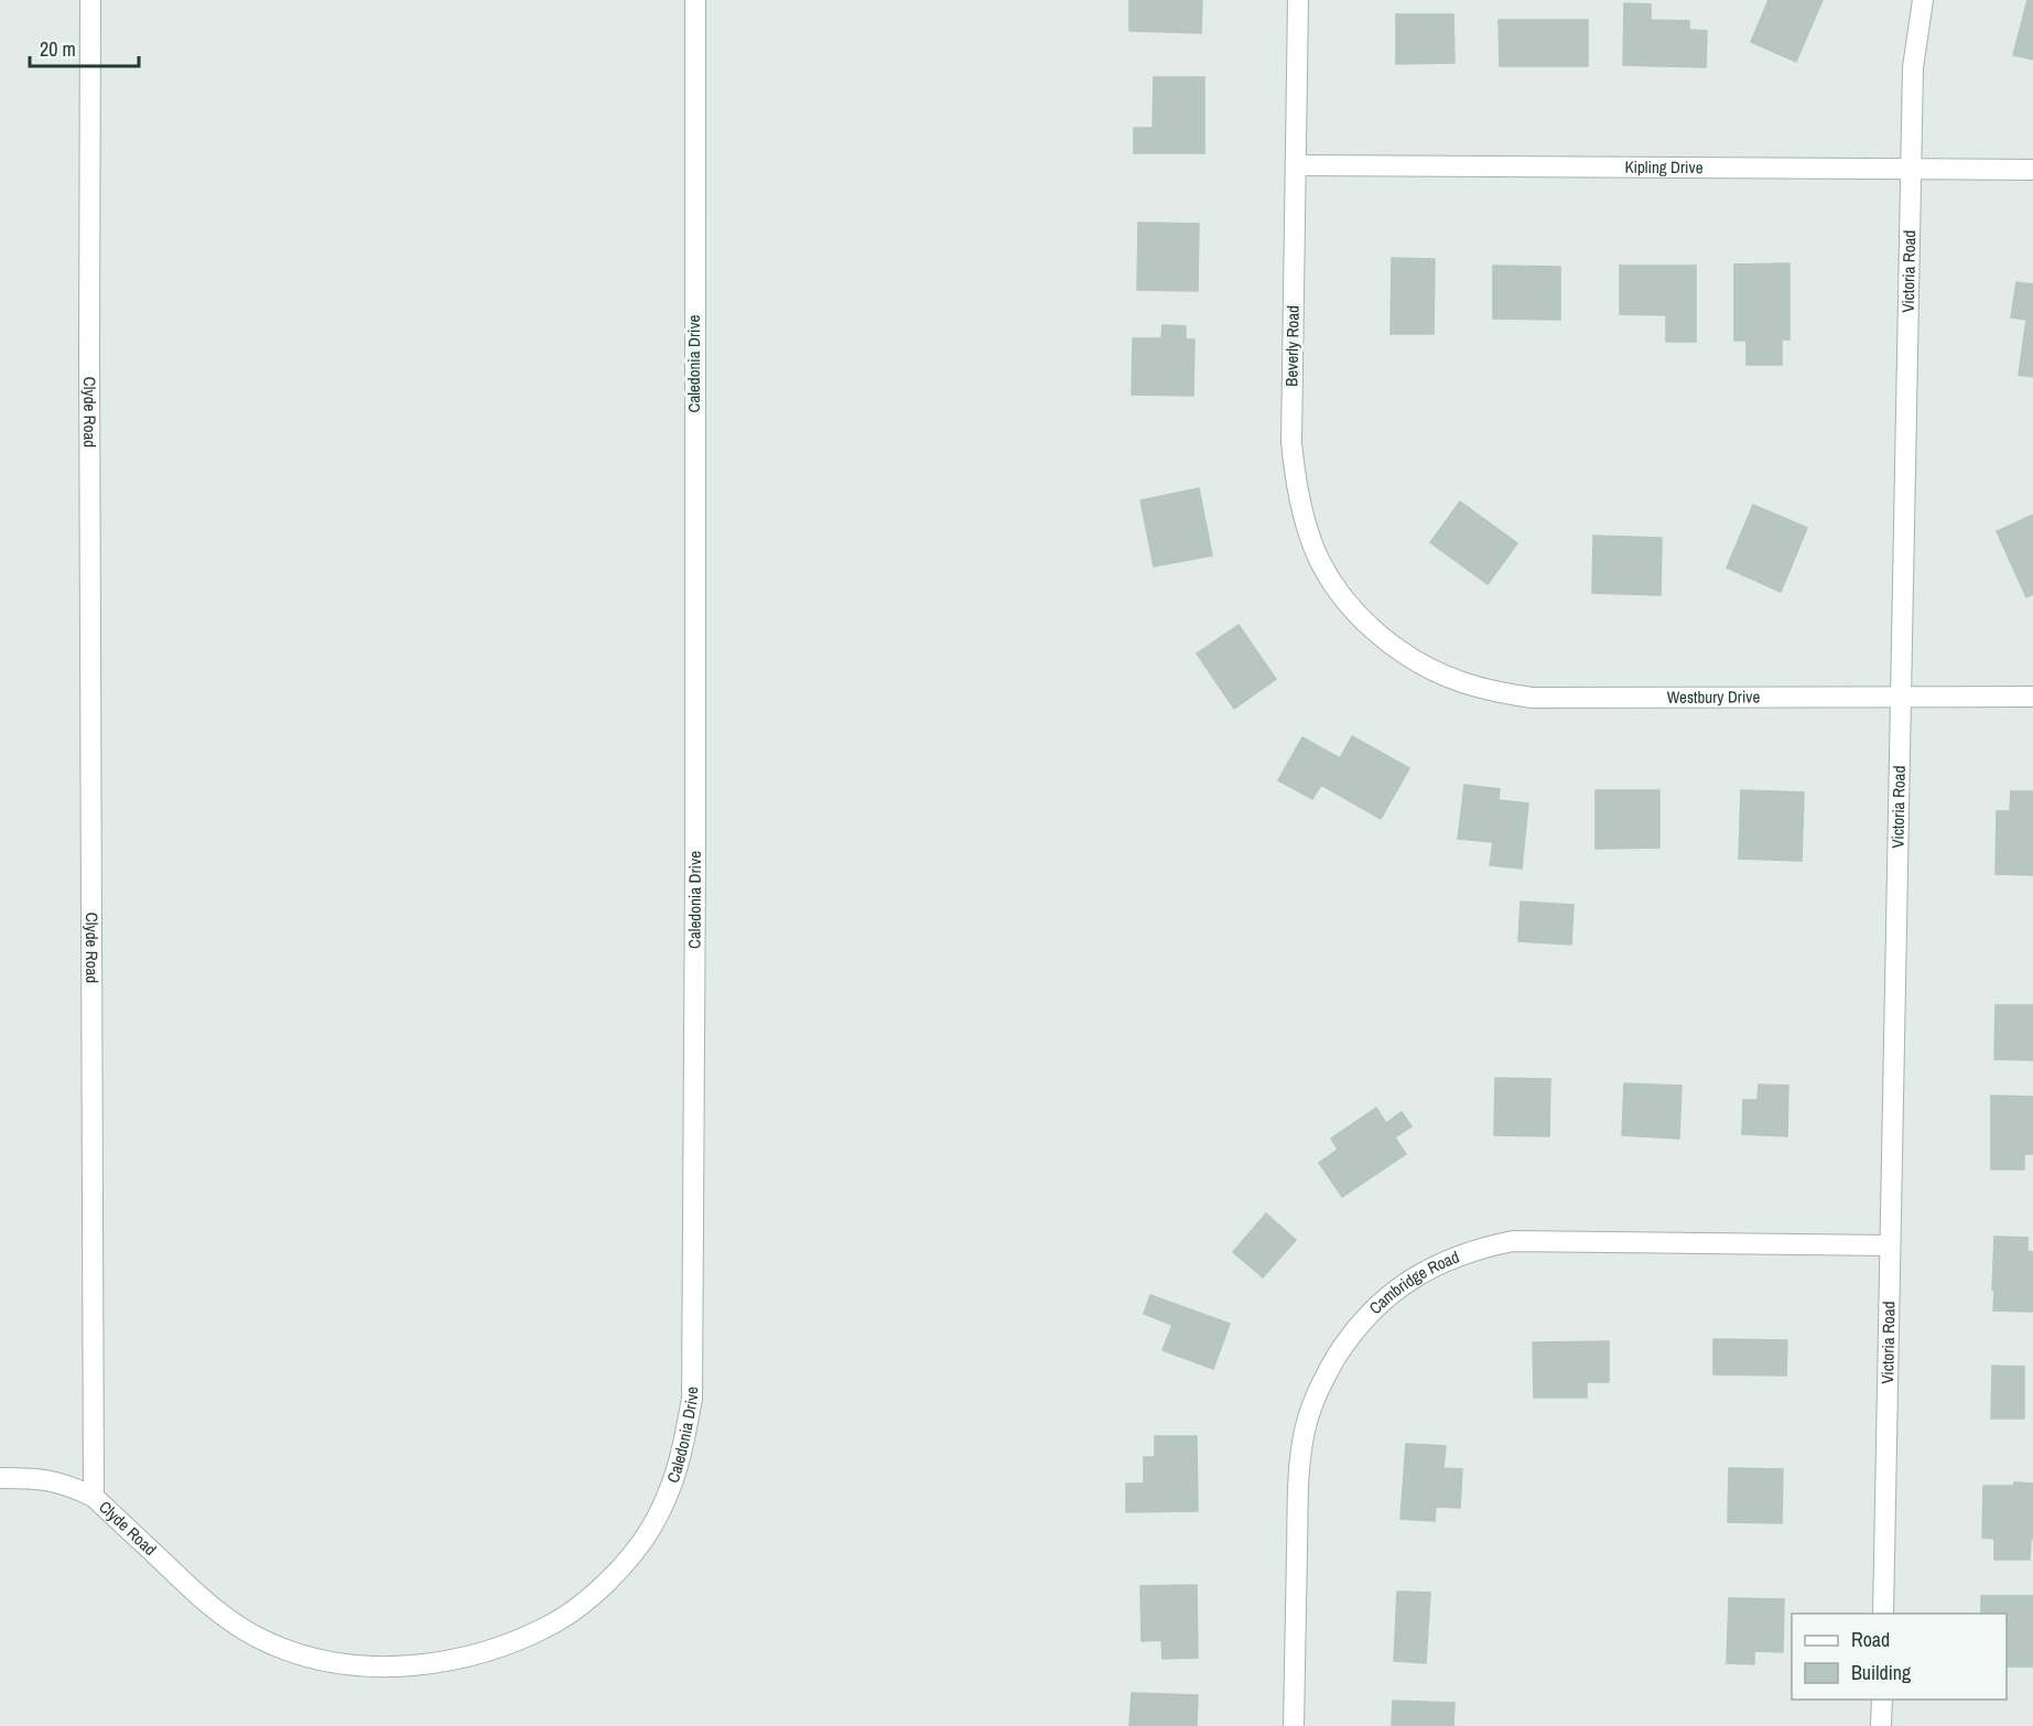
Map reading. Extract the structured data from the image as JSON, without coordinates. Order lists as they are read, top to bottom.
{
  "streets": {
    "street": [
      "Kipling Drive",
      "Victoria Road",
      "Beverly Road",
      "Caledonia Drive",
      "Clyde Road",
      "Westbury Drive",
      "Cambridge Road"
    ]
  },
  "crossings": [
    ["Kipling Drive", "Victoria Road"],
    ["Kipling Drive", "Beverly Road"],
    ["Victoria Road", "Westbury Drive"],
    ["Victoria Road", "Cambridge Road"],
    ["Beverly Road", "Westbury Drive"],
    ["Caledonia Drive", "Clyde Road"]
  ],
  "legend": ["Road", "Building"],
  "scale_bar": "20 m"
}
